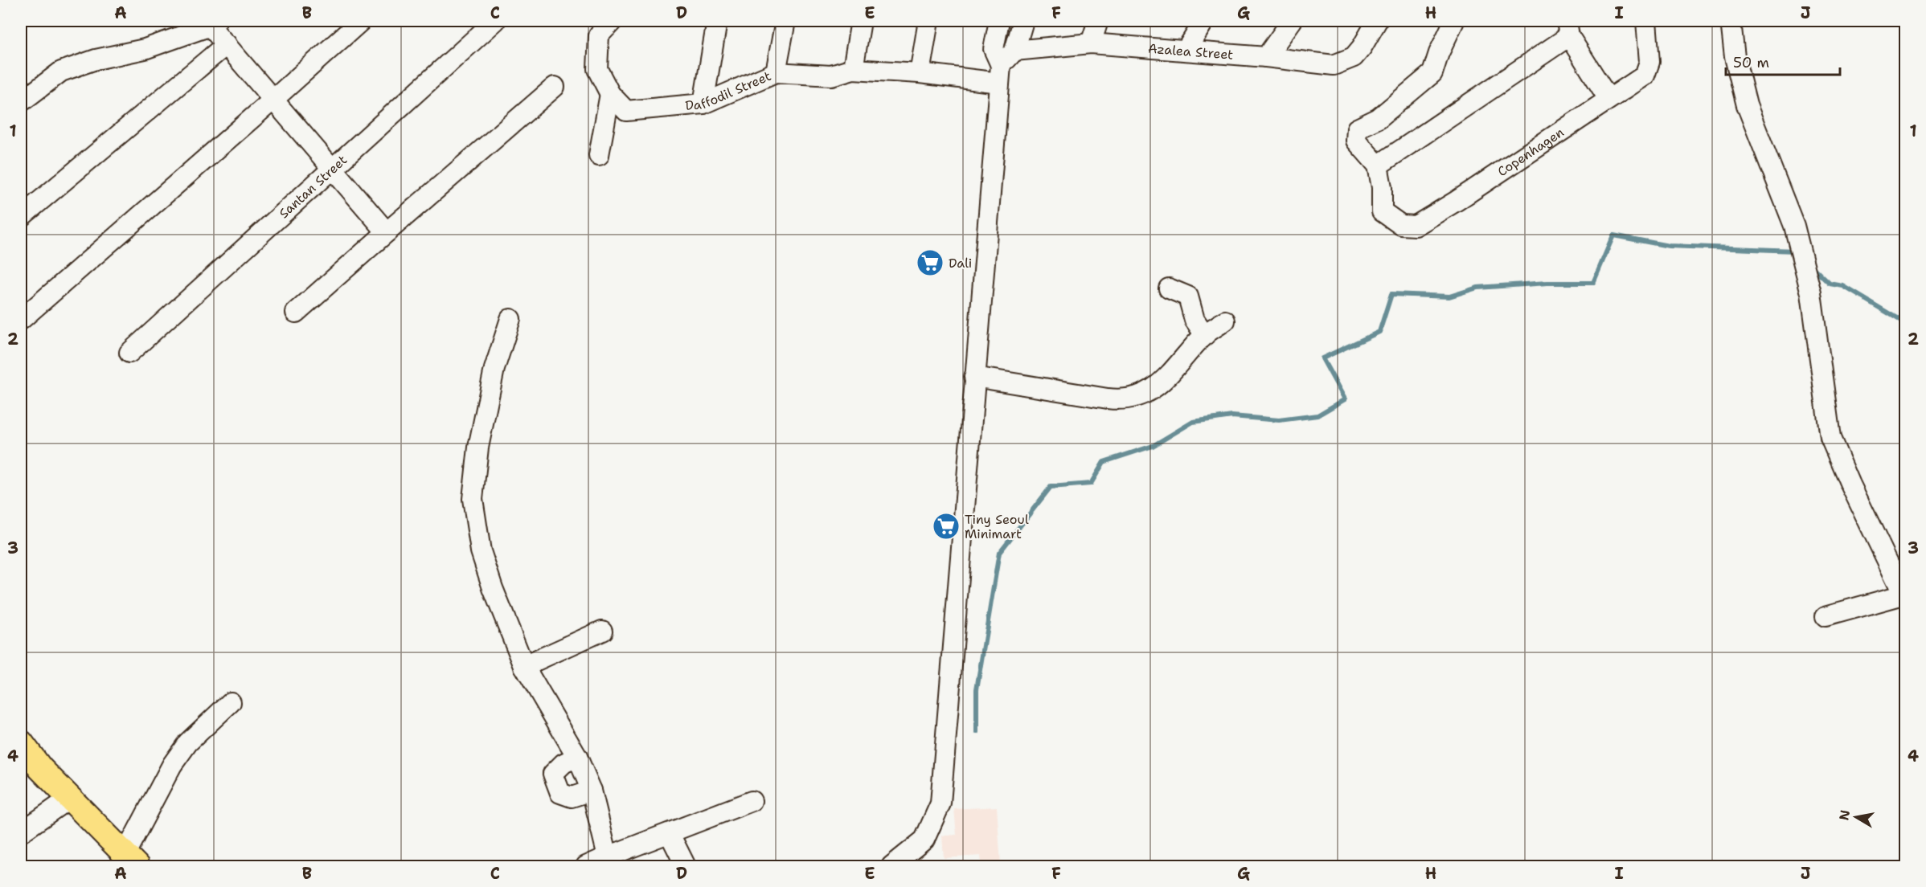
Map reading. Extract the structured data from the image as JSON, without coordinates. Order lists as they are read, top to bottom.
{
  "streets": {
    "street": [
      "Azalea Street",
      "Daffodil Street",
      "Copenhagen",
      "Santan Street"
    ]
  },
  "places": {
    "supermarket": ["Dali", "Tiny Seoul Minimart"]
  },
  "scale_bar": "50 m",
  "north": "left",
  "grid": {
    "columns": [
      "A",
      "B",
      "C",
      "D",
      "E",
      "F",
      "G",
      "H",
      "I",
      "J"
    ],
    "rows": [
      "1",
      "2",
      "3",
      "4"
    ]
  }
}
